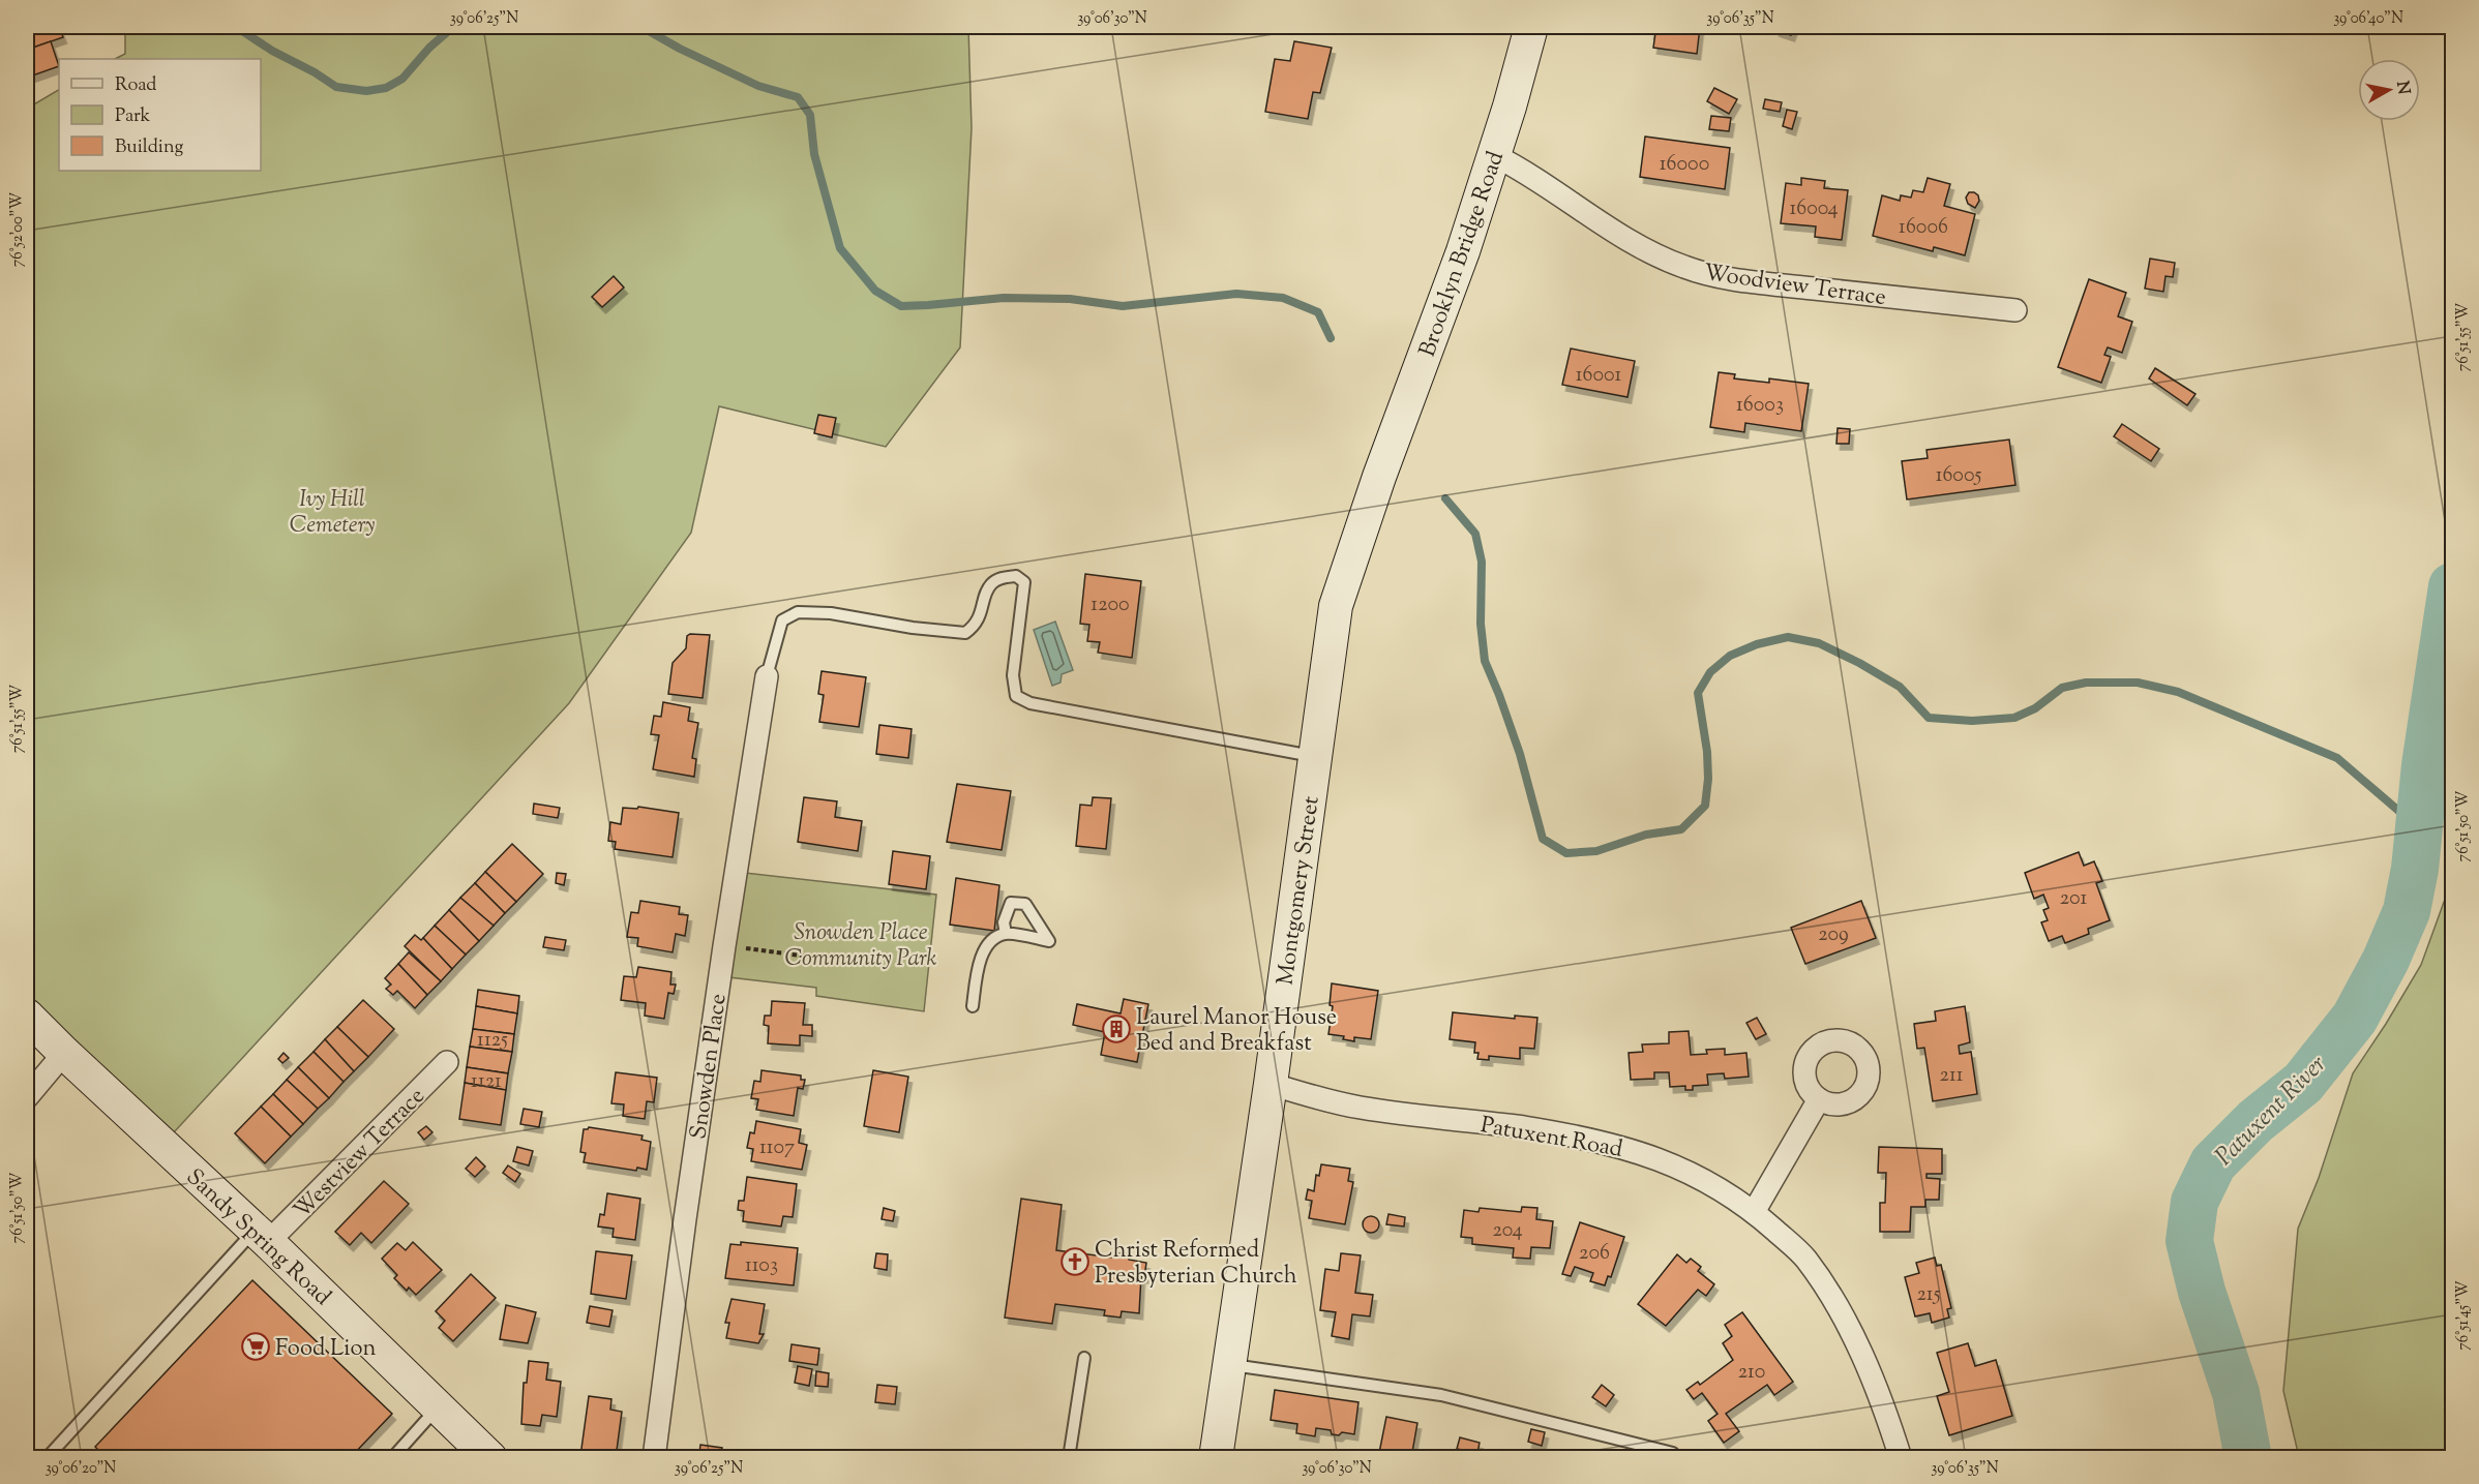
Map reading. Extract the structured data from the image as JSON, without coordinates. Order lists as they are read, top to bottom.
{
  "streets": {
    "street": [
      "Brooklyn Bridge Road",
      "Woodview Terrace",
      "Montgomery Street",
      "Snowden Place",
      "Patuxent Road",
      "Westview Terrace",
      "Sandy Spring Road"
    ]
  },
  "crossings": [
    ["Brooklyn Bridge Road", "Woodview Terrace"],
    ["Brooklyn Bridge Road", "Montgomery Street"],
    ["Montgomery Street", "Patuxent Road"],
    ["Westview Terrace", "Sandy Spring Road"]
  ],
  "water": ["Patuxent River"],
  "parks": ["Ivy Hill Cemetery", "Snowden Place Community Park"],
  "places": {
    "building": ["Laurel Manor House Bed and Breakfast"],
    "church": ["Christ Reformed Presbyterian Church"],
    "supermarket": ["Food Lion"]
  },
  "house_numbers": [
    "16000",
    "16004",
    "16006",
    "16001",
    "16003",
    "16005",
    "1200",
    "201",
    "209",
    "1125",
    "211",
    "1121",
    "1107",
    "204",
    "206",
    "1103",
    "215",
    "210"
  ],
  "legend": ["Road", "Park", "Building"],
  "north": "right",
  "coordinates": [
    "39°06'25\"N",
    "39°06'30\"N",
    "39°06'35\"N",
    "39°06'40\"N",
    "76°52'00\"W",
    "76°51'55\"W",
    "76°51'50\"W",
    "76°51'45\"W",
    "39°06'20\"N"
  ]
}
